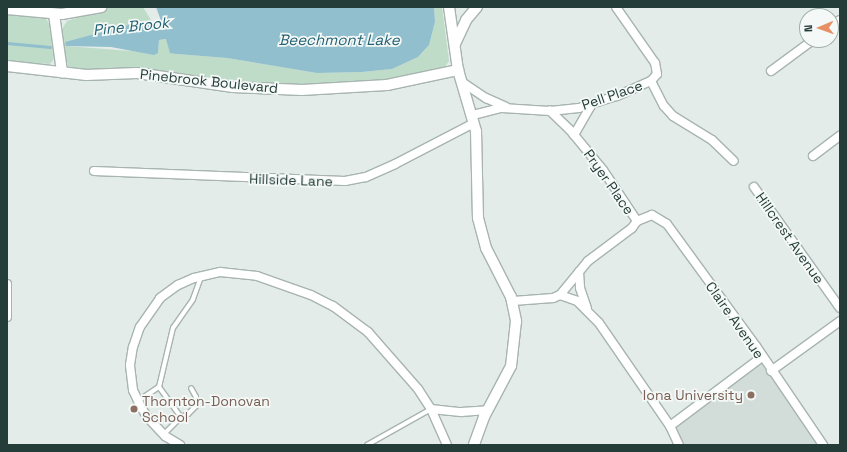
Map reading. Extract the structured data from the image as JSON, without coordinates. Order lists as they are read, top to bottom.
{
  "streets": {
    "street": [
      "Pinebrook Boulevard",
      "Pell Place",
      "Hillside Lane",
      "Pryer Place",
      "Hillcrest Avenue",
      "Claire Avenue"
    ]
  },
  "crossings": [
    ["Pell Place", "Hillside Lane"],
    ["Pell Place", "Pryer Place"],
    ["Pryer Place", "Claire Avenue"]
  ],
  "water": ["Pine Brook", "Beechmont Lake"],
  "places": ["Iona University", "Thornton-Donovan School"],
  "north": "left"
}
